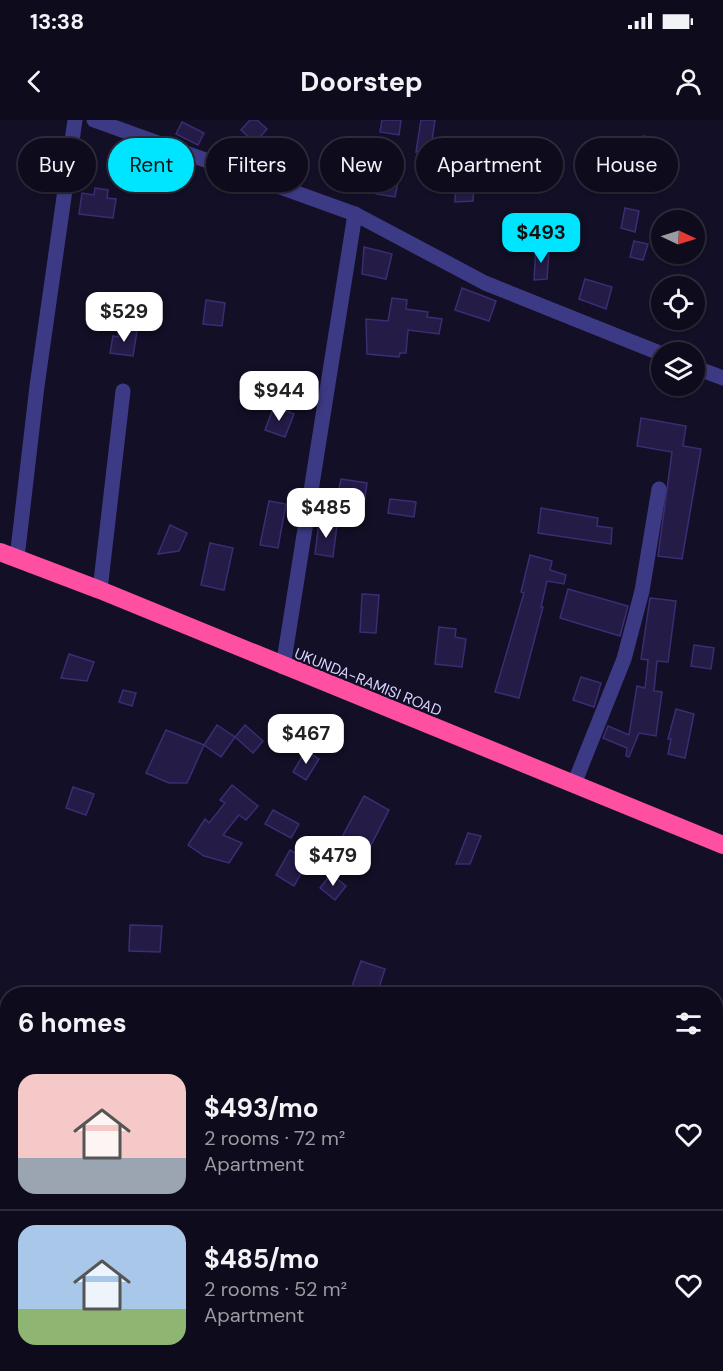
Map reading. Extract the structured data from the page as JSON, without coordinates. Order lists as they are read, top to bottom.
{
  "streets": {
    "highway": ["UKUNDA-RAMISI ROAD"]
  },
  "north": "right",
  "page": {
    "status": "13:38",
    "header": "Doorstep",
    "chip": [
      "Buy",
      "Rent",
      "Filters",
      "New",
      "Apartment",
      "House"
    ],
    "price": [
      "$493",
      "$529",
      "$944",
      "$485",
      "$467",
      "$479"
    ],
    "heading": "6 homes",
    "list": [
      {
        "name": "$493/mo",
        "note": "2 rooms · 72 m² · Apartment"
      },
      {
        "name": "$485/mo",
        "note": "2 rooms · 52 m² · Apartment"
      }
    ]
  }
}
